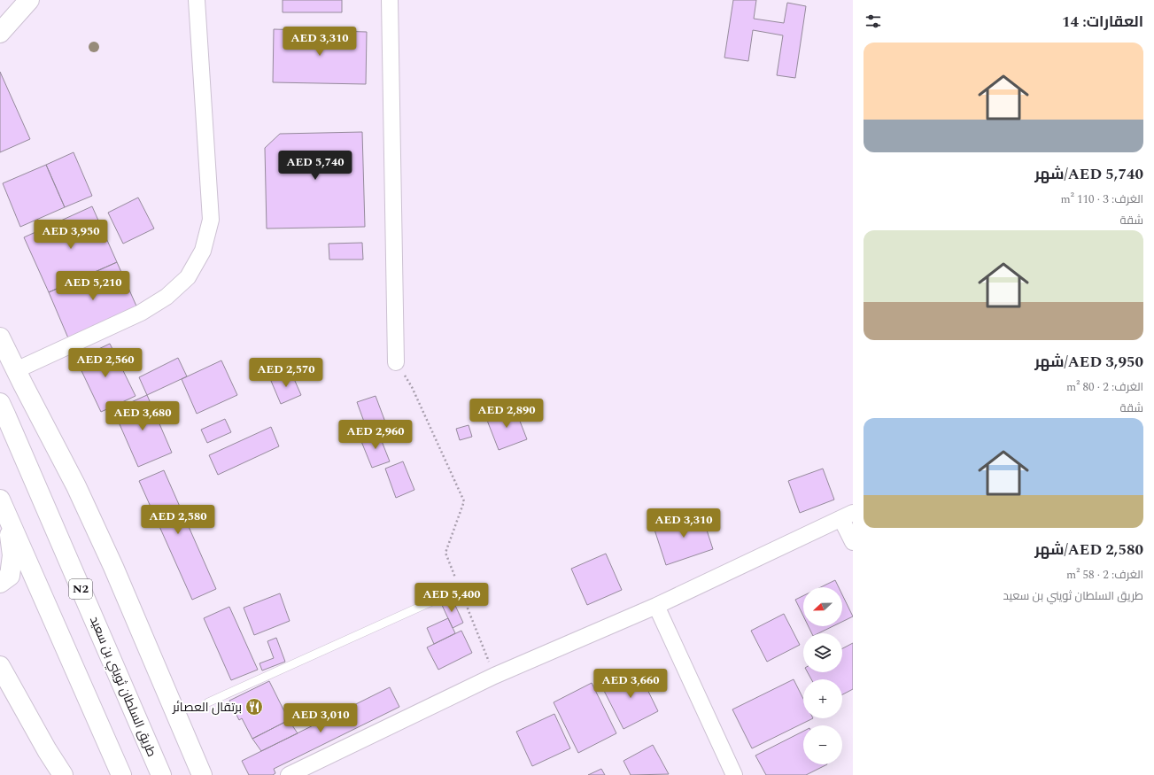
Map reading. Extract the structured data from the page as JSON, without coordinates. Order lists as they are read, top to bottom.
{
  "streets": {
    "main road": ["N2", "طريق السلطان ثويني بن سعيد"]
  },
  "places": {
    "restaurant": ["برتقال العصاىٔر"]
  },
  "north": "left",
  "page": {
    "heading": "العقارات: 14",
    "price": [
      "AED 3,310",
      "AED 5,740",
      "AED 3,950",
      "AED 5,210",
      "AED 2,560",
      "AED 2,570",
      "AED 2,890",
      "AED 3,680",
      "AED 2,960",
      "AED 2,580",
      "AED 3,310",
      "AED 5,400",
      "AED 3,660",
      "AED 3,010"
    ],
    "list": [
      {
        "name": "AED 5,740/شهر",
        "note": "الغرف: 3 · 110 m² · شقة"
      },
      {
        "name": "AED 3,950/شهر",
        "note": "الغرف: 2 · 80 m² · شقة"
      },
      {
        "name": "AED 2,580/شهر",
        "note": "الغرف: 2 · 58 m² · طريق السلطان ثويني بن سعيد"
      }
    ],
    "map_buttons": ["+", "−"]
  }
}
